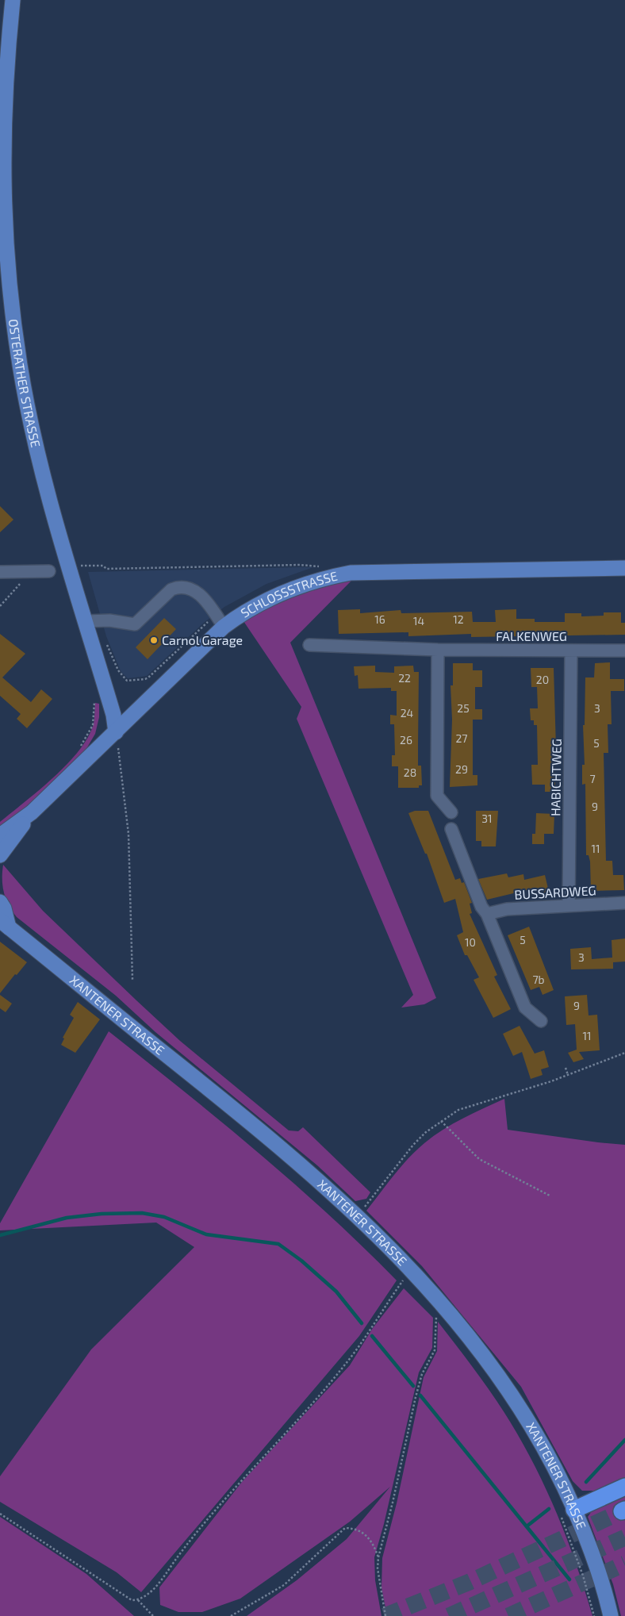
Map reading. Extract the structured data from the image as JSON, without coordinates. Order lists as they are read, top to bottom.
{
  "streets": {
    "main road": ["OSTERATHER STRASSE", "SCHLOSSSTRASSE", "XANTENER STRASSE"],
    "street": ["FALKENWEG", "HABICHTWEG", "BUSSARDWEG"]
  },
  "crossings": [
    ["OSTERATHER STRASSE", "SCHLOSSSTRASSE"],
    ["FALKENWEG", "HABICHTWEG"],
    ["HABICHTWEG", "BUSSARDWEG"]
  ],
  "places": ["Carnol Garage"],
  "house_numbers": [
    "16",
    "12",
    "14",
    "22",
    "20",
    "25",
    "3",
    "24",
    "27",
    "26",
    "5",
    "29",
    "28",
    "7",
    "9",
    "31",
    "11",
    "5",
    "10",
    "3",
    "7b",
    "9",
    "11"
  ]
}
